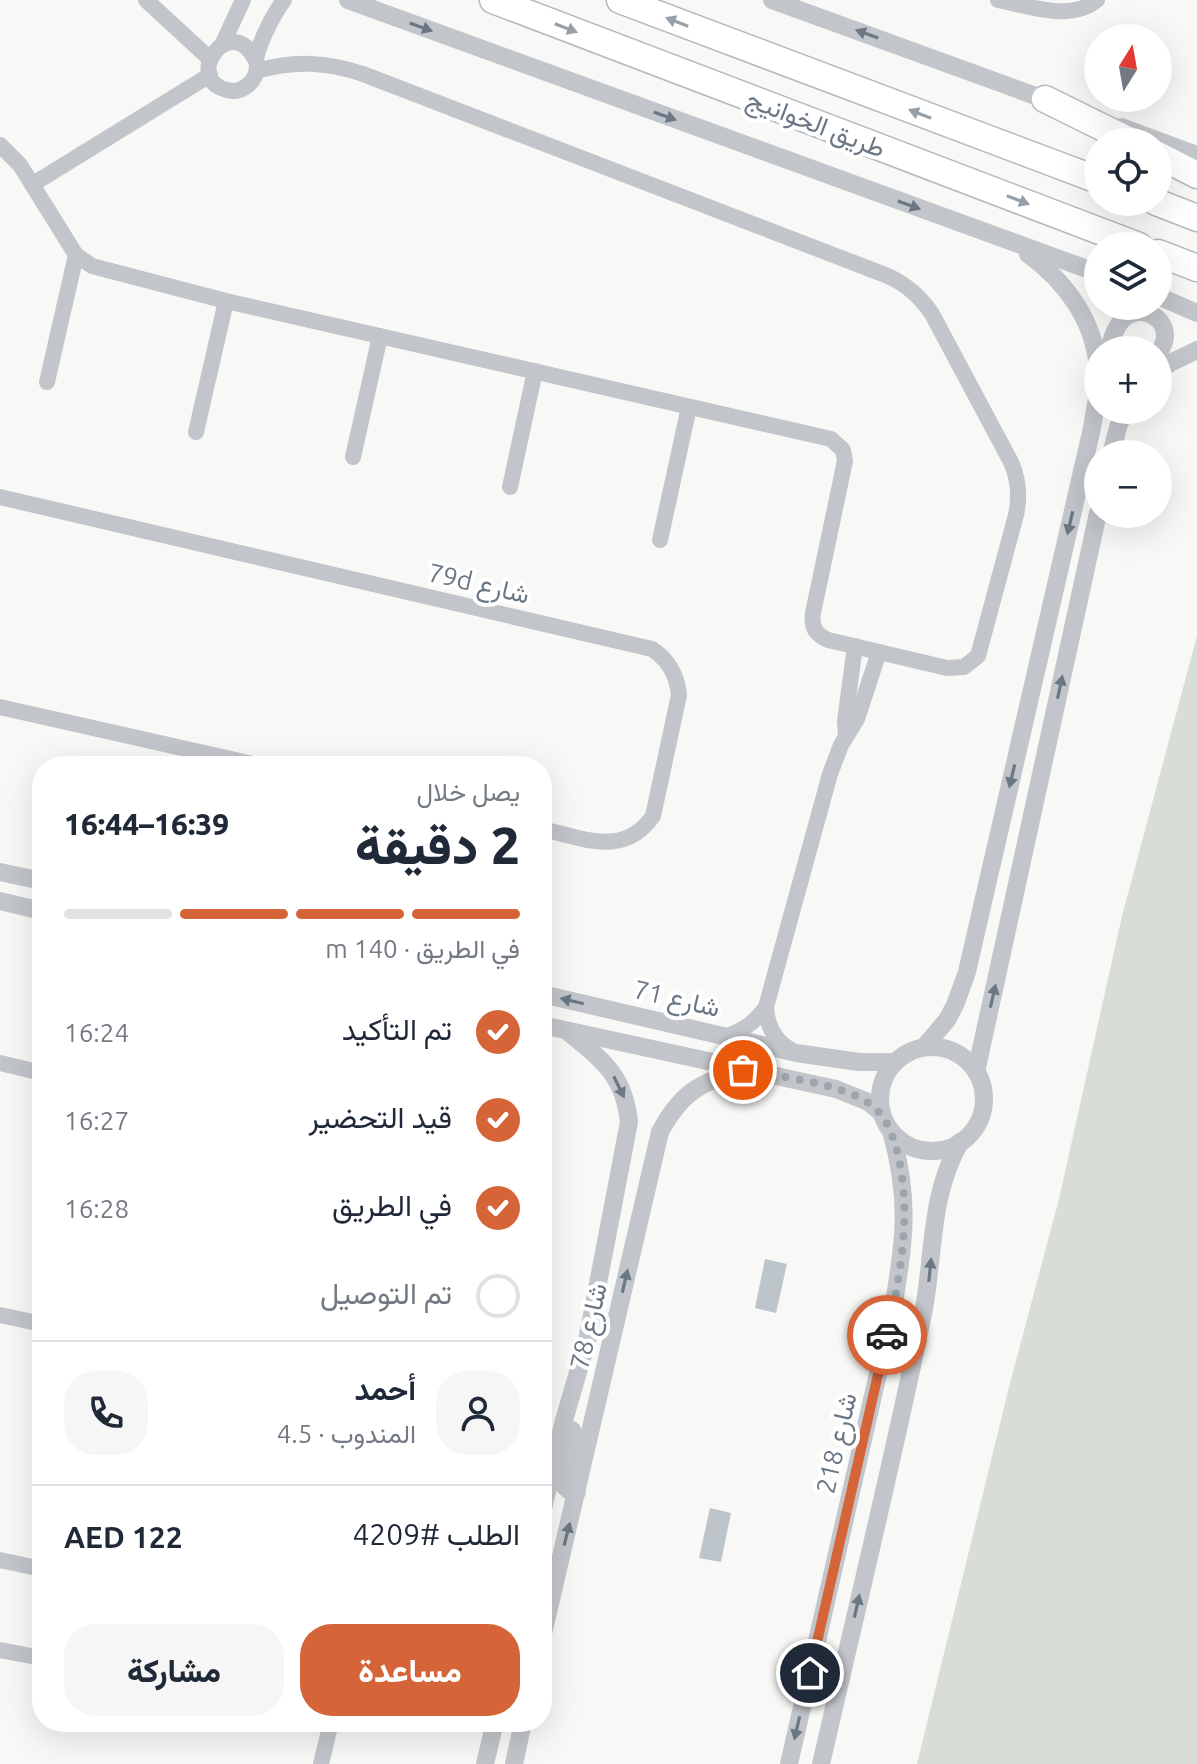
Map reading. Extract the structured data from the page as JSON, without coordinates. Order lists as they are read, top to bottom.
{
  "streets": {
    "highway": ["طريق الخوانيج"],
    "street": [
      "79d شارع",
      "شارع 71",
      "شارع 78",
      "شارع 218"
    ]
  },
  "crossings": [
    ["شارع 71", "شارع 218"]
  ],
  "north": "top",
  "page": {
    "map_buttons": ["+", "−"],
    "heading": ["2 دقيقة", "يصل خلال", "16:39–16:44"],
    "panel": [
      "أحمد",
      "المندوب · 4.5",
      "الطلب #4209",
      "AED 122"
    ],
    "bar": "في الطريق · 140 m",
    "list": [
      ["تم التأكيد", "16:24"],
      ["قيد التحضير", "16:27"],
      ["في الطريق", "16:28"],
      "تم التوصيل"
    ],
    "buttons": ["مساعدة", "مشاركة"]
  }
}
